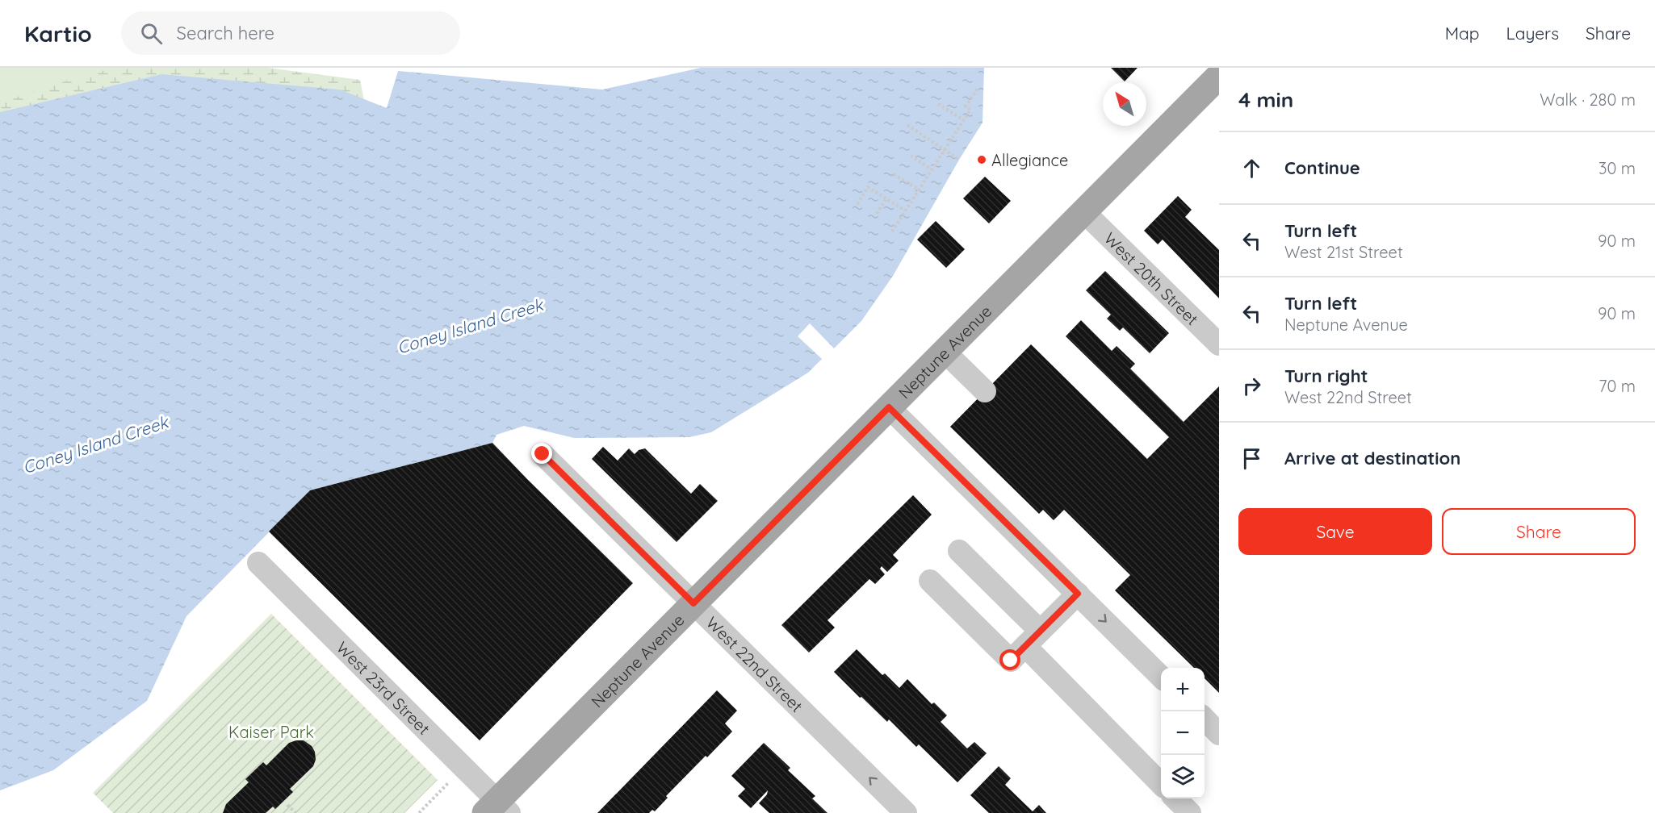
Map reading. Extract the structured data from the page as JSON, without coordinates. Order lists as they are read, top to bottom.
{
  "streets": {
    "main road": ["Neptune Avenue"],
    "street": ["West 20th Street", "West 22nd Street", "West 23rd Street"]
  },
  "crossings": [
    ["West 20th Street", "Neptune Avenue"],
    ["Neptune Avenue", "West 22nd Street"],
    ["Neptune Avenue", "West 23rd Street"]
  ],
  "one_way": ["West 22nd Street"],
  "water": ["Coney Island Creek"],
  "parks": ["Kaiser Park"],
  "places": ["Allegiance"],
  "north": "top left",
  "page": {
    "header": "Kartio",
    "search": "Search here",
    "nav": ["Map", "Layers", "Share"],
    "heading": ["4 min", "Walk · 280 m"],
    "list": [
      ["Continue", "30 m"],
      ["Turn left", "West 21st Street", "90 m"],
      ["Turn left", "Neptune Avenue", "90 m"],
      ["Turn right", "West 22nd Street", "70 m"],
      "Arrive at destination"
    ],
    "buttons": ["Save", "Share"],
    "map_buttons": ["+", "−"]
  }
}
